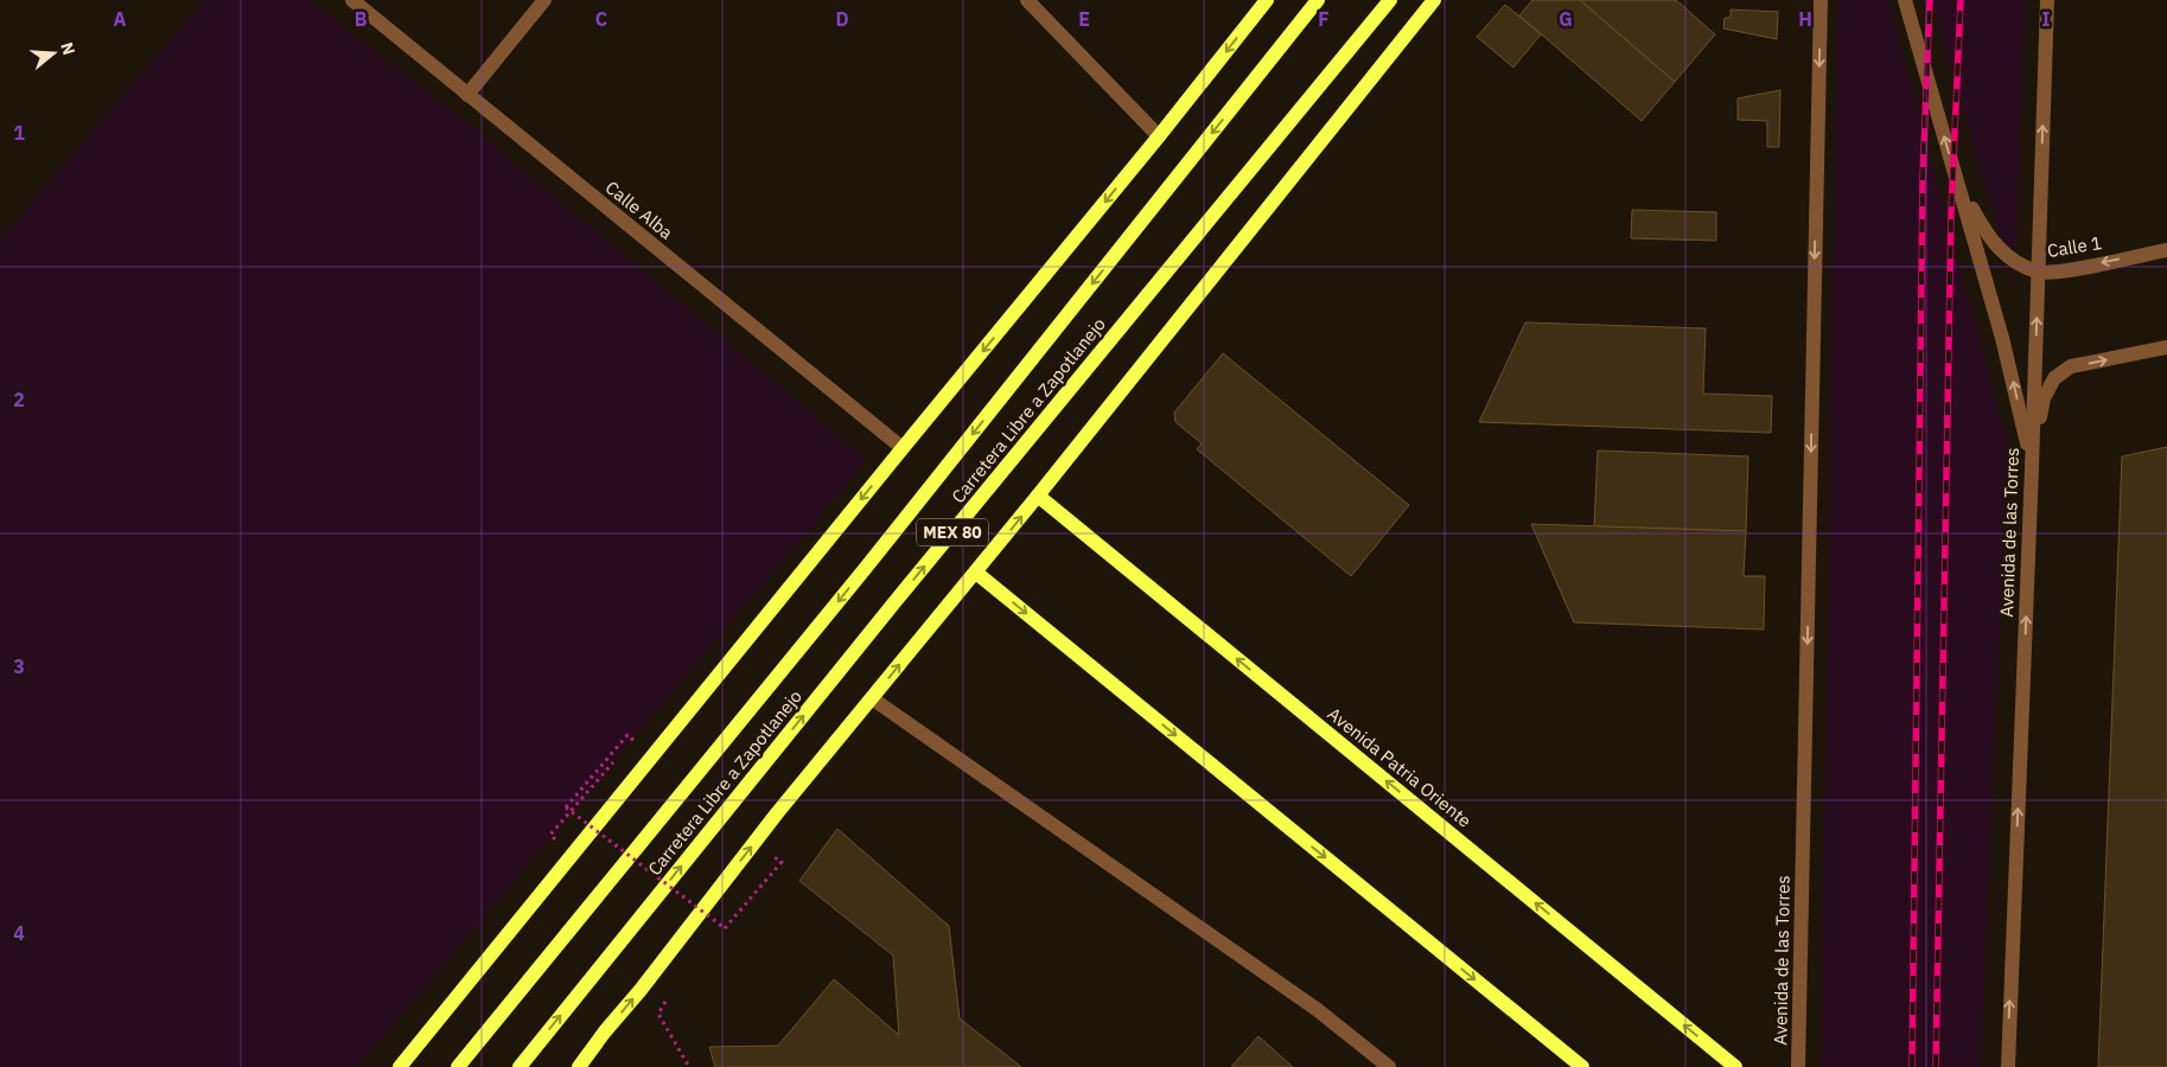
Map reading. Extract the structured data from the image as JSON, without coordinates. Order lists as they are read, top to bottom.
{
  "streets": {
    "main road": ["Carretera Libre a Zapotlanejo", "MEX 80", "Avenida Patria Oriente"],
    "street": ["Calle Alba", "Calle 1", "Avenida de las Torres"]
  },
  "crossings": [
    ["Calle 1", "Avenida de las Torres"]
  ],
  "one_way": ["Calle 1"],
  "north": "right",
  "grid": {
    "columns": [
      "A",
      "B",
      "C",
      "D",
      "E",
      "F",
      "G",
      "H",
      "I"
    ],
    "rows": [
      "1",
      "2",
      "3",
      "4"
    ]
  }
}
